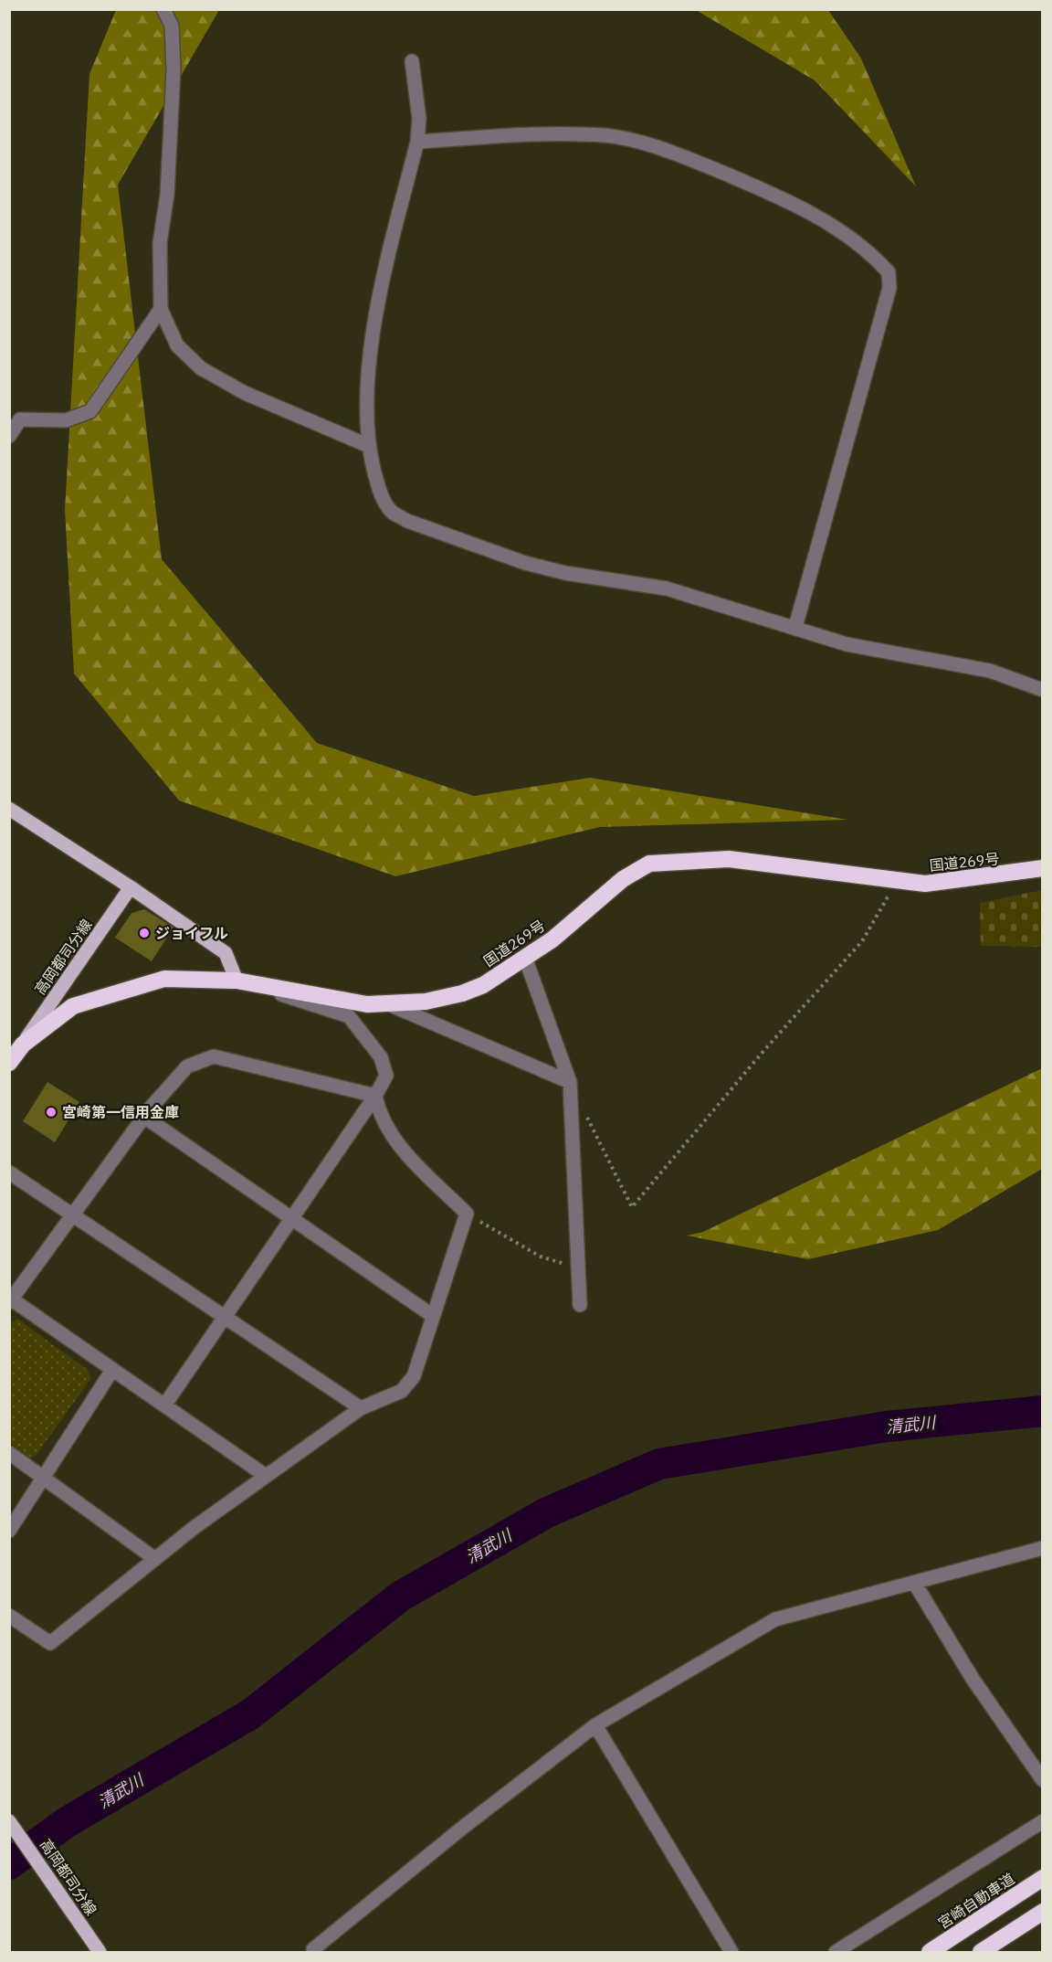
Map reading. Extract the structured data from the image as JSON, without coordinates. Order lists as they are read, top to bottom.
{
  "streets": {
    "highway": ["国道269号", "宮崎自動車道"],
    "main road": ["高岡都司分線"]
  },
  "crossings": [
    ["国道269号", "高岡都司分線"]
  ],
  "water": ["清武川"],
  "places": ["ジョイフル", "宮崎第一信用金庫"]
}
